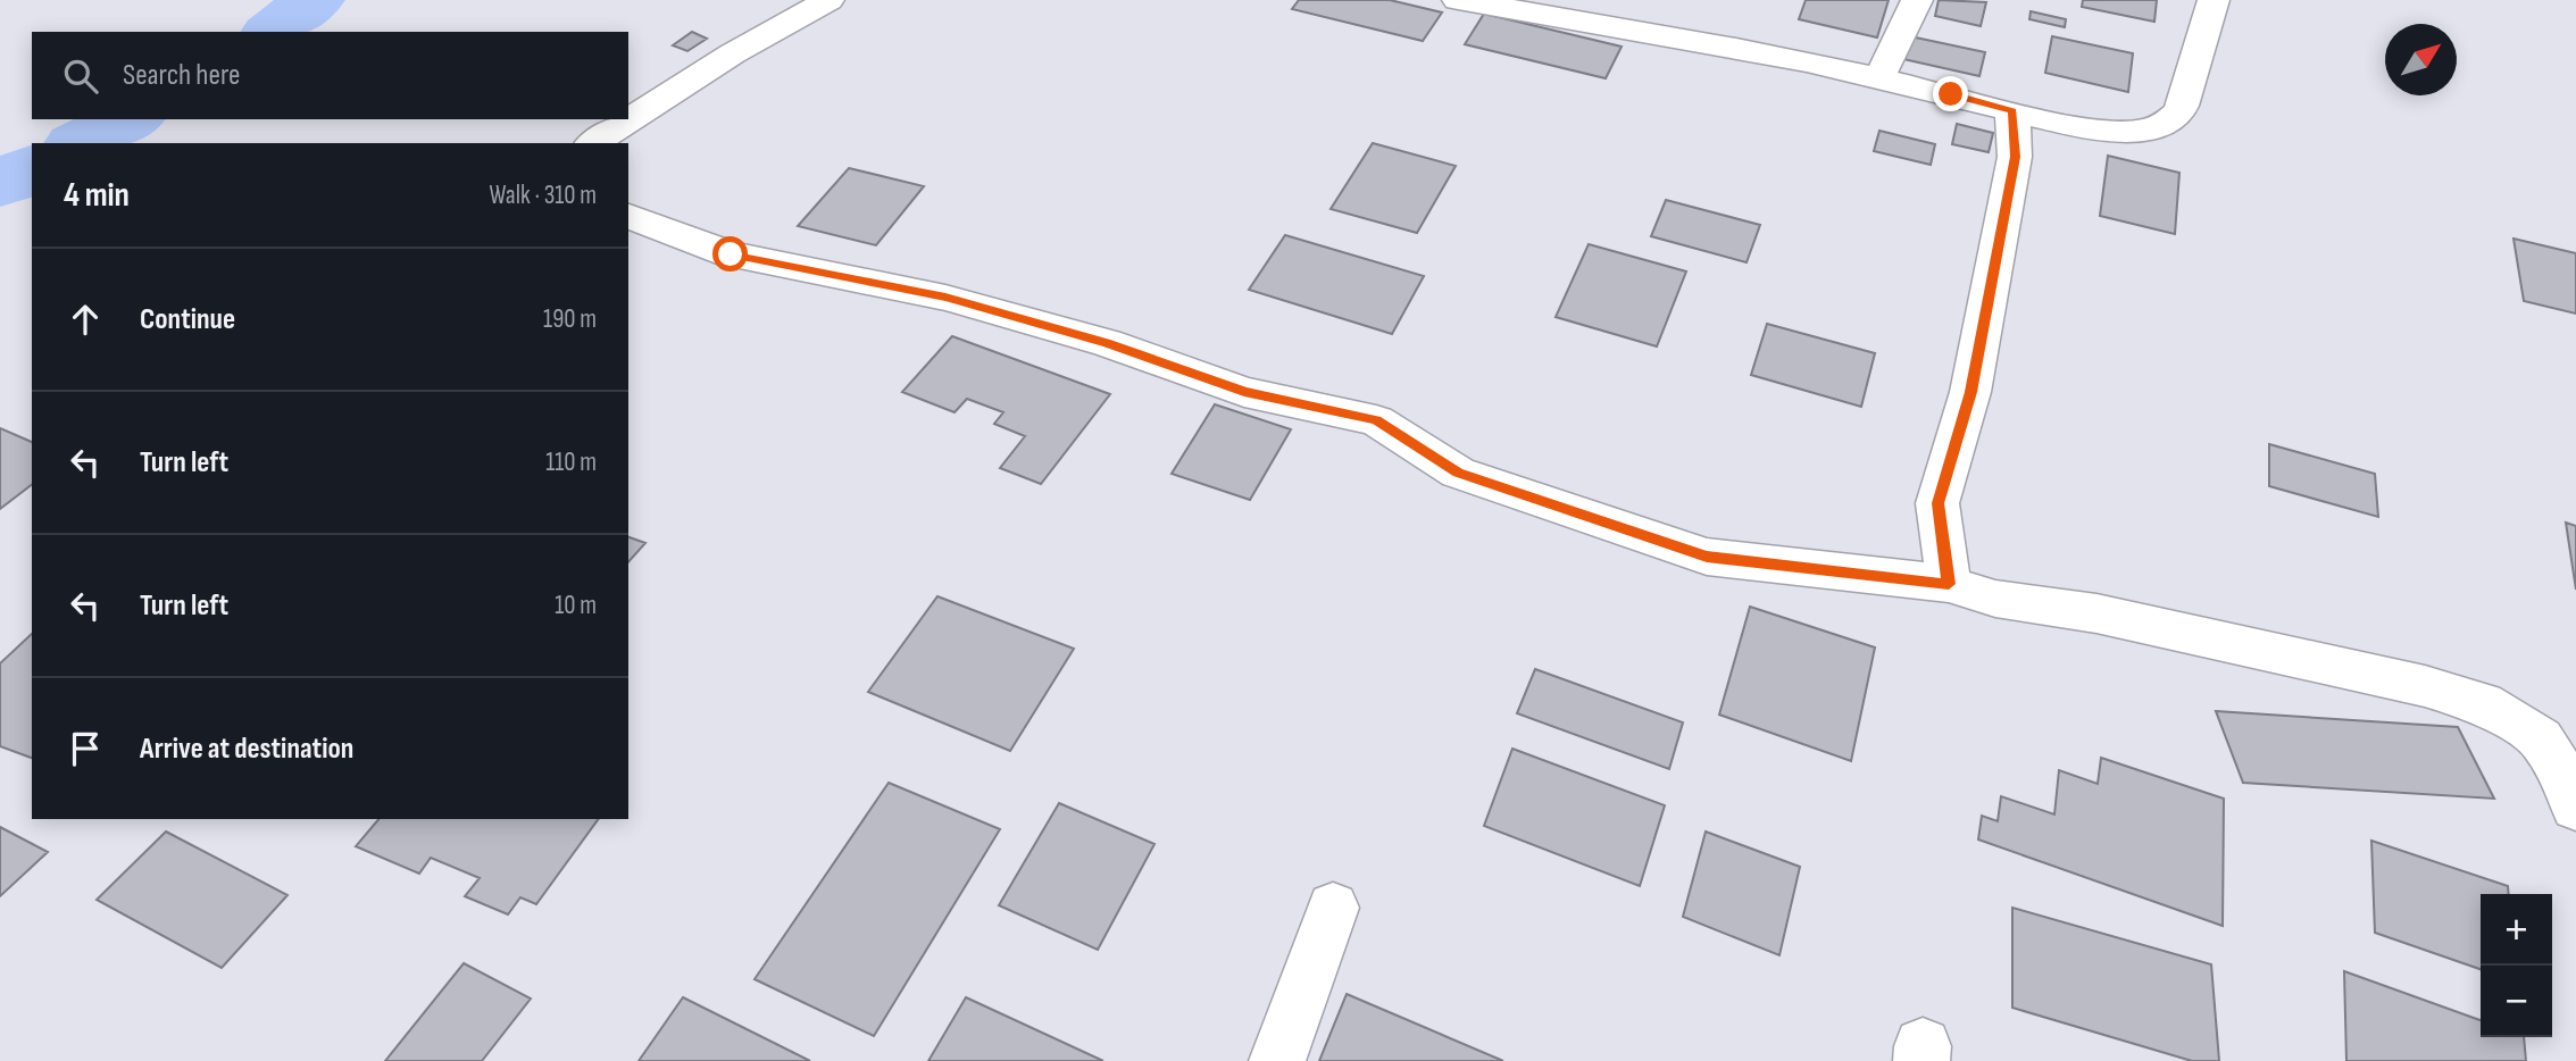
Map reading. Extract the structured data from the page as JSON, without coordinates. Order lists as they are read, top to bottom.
{
  "north": "top right",
  "page": {
    "search": "Search here",
    "heading": ["4 min", "Walk · 310 m"],
    "list": [
      ["Continue", "190 m"],
      ["Turn left", "110 m"],
      ["Turn left", "10 m"],
      "Arrive at destination"
    ],
    "map_buttons": ["+", "−"]
  }
}
